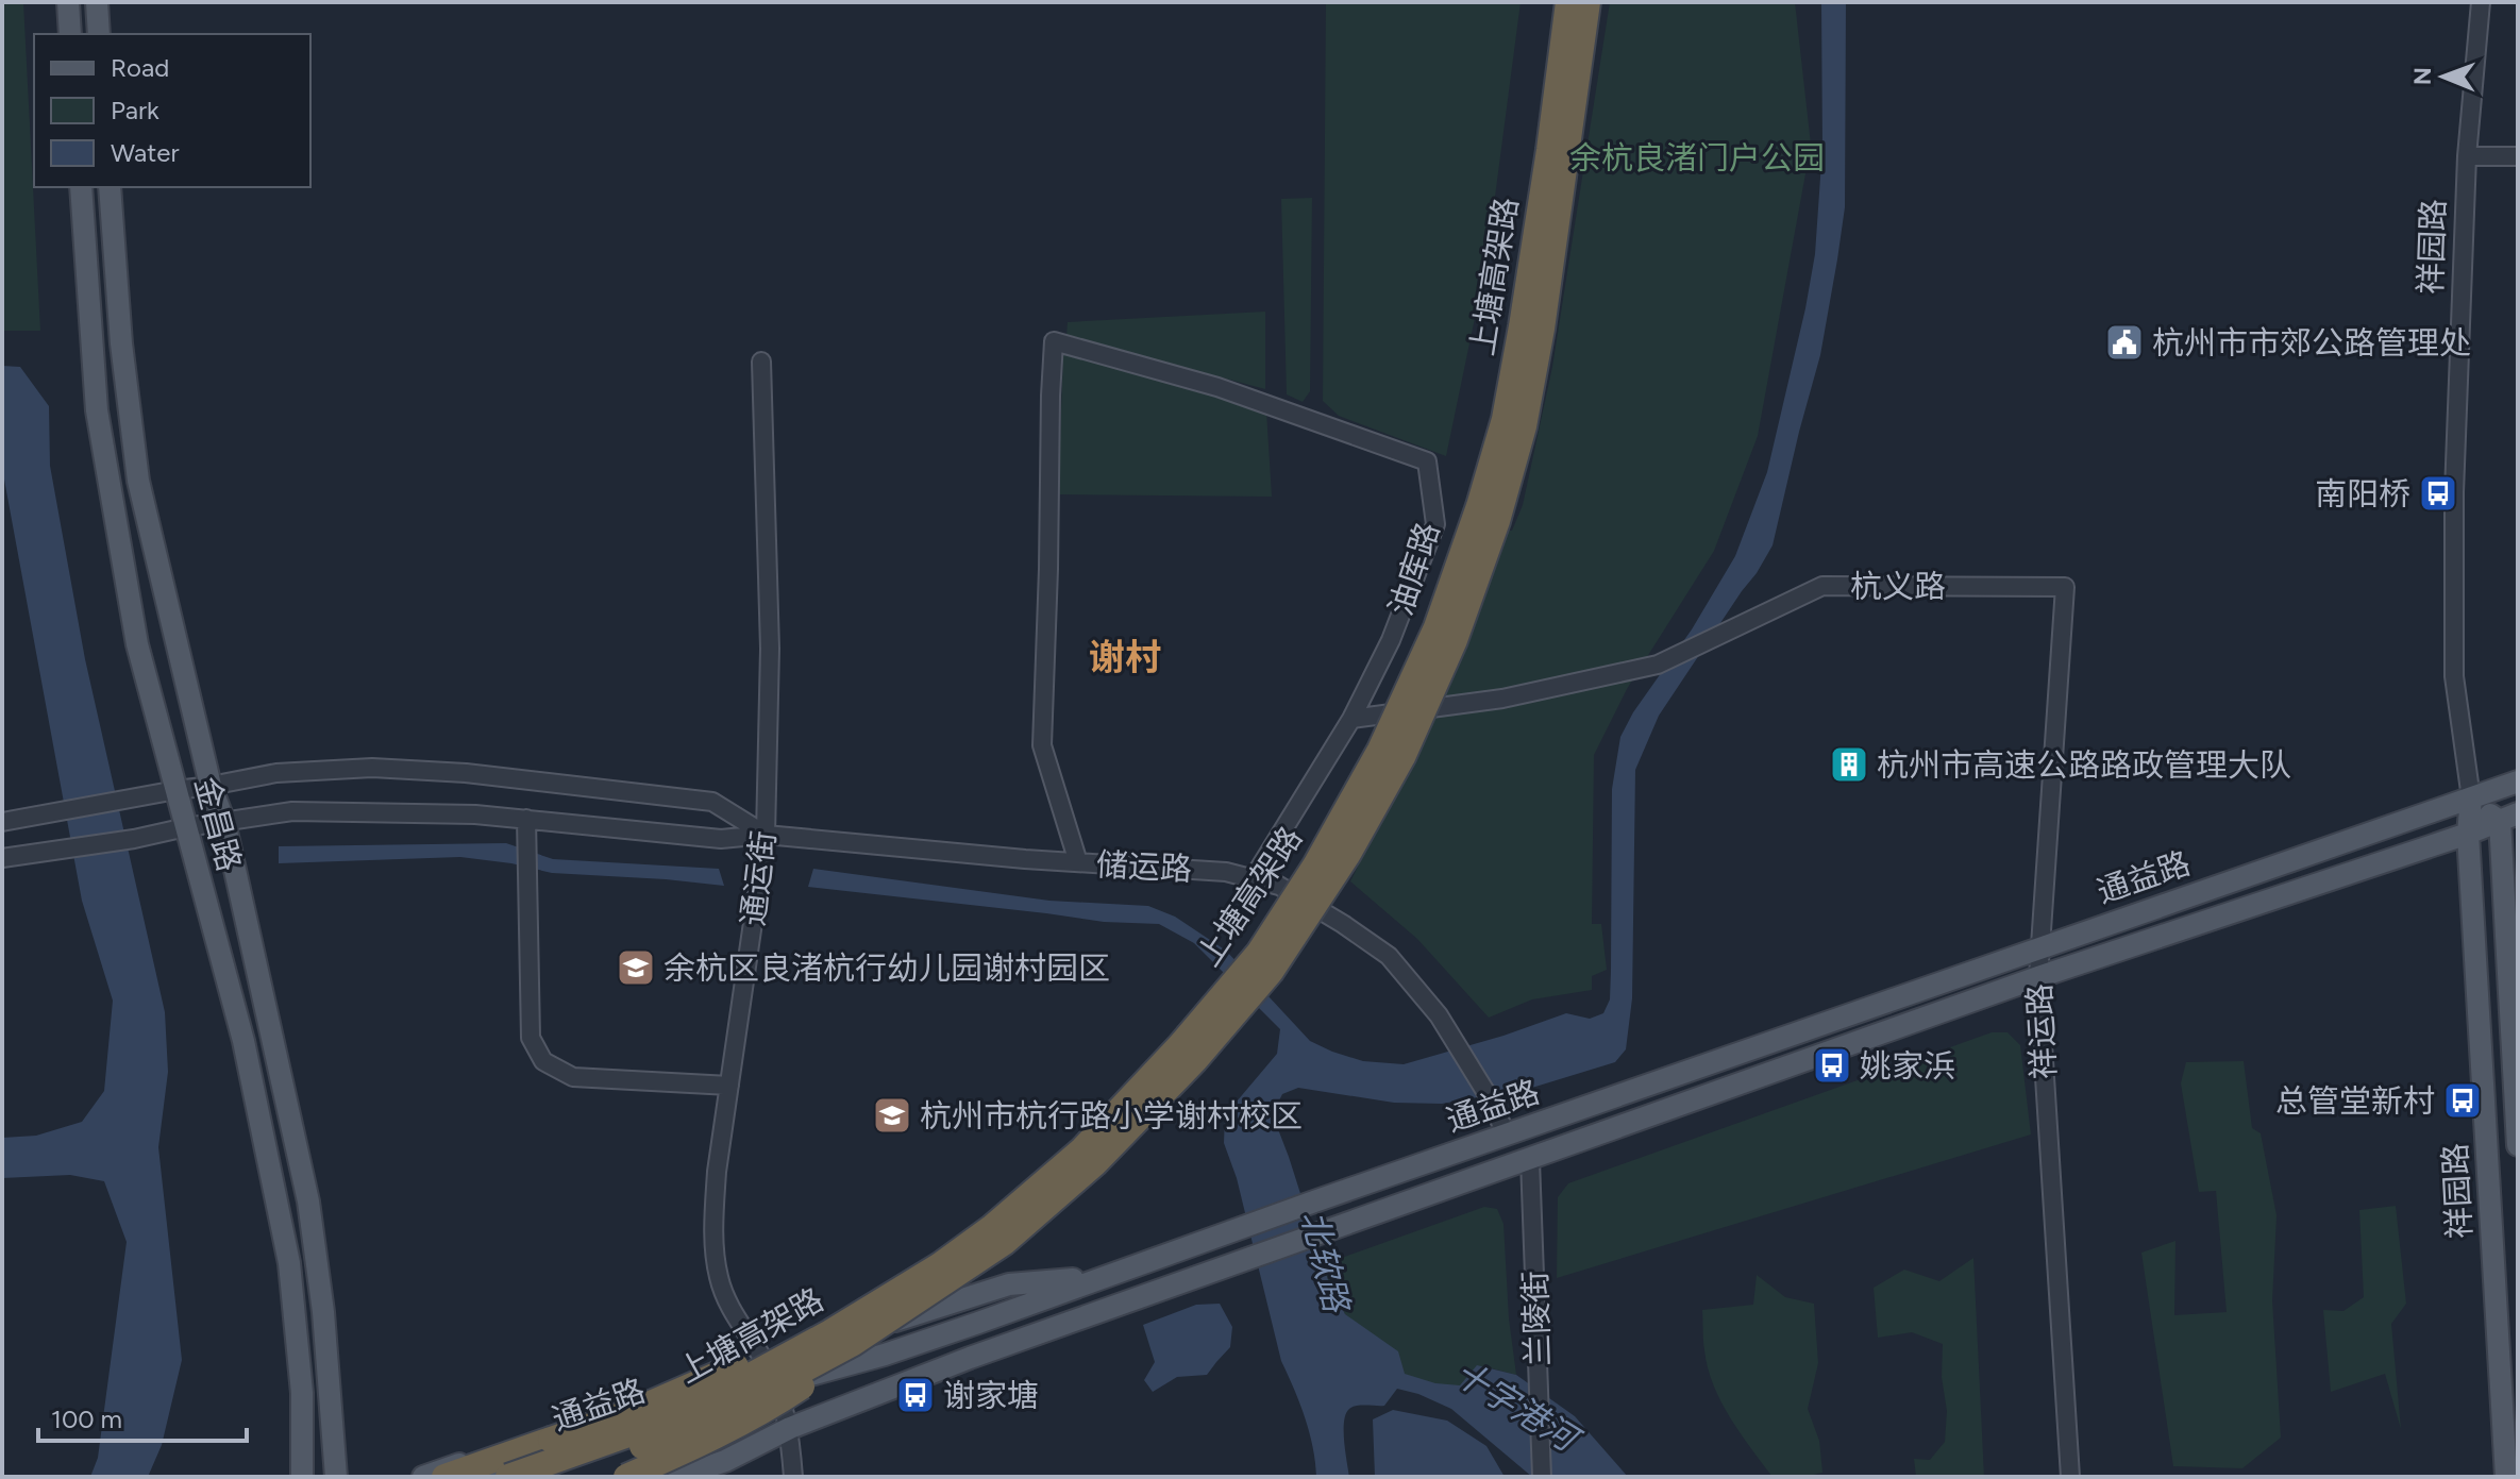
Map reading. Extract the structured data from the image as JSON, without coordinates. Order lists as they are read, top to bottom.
{
  "streets": {
    "highway": ["上塘高架路"],
    "main road": ["祥园路", "金昌路", "通益路"],
    "street": [
      "油库路",
      "杭义路",
      "储运路",
      "通运街",
      "祥运路",
      "兰陵街"
    ]
  },
  "crossings": [
    ["祥园路", "通益路"],
    ["油库路", "杭义路"],
    ["油库路", "储运路"],
    ["杭义路", "祥运路"],
    ["金昌路", "储运路"],
    ["储运路", "通益路"],
    ["储运路", "通运街"],
    ["通益路", "通运街"],
    ["通益路", "祥运路"],
    ["通益路", "兰陵街"]
  ],
  "districts": ["谢村"],
  "water": ["北软路", "十字港河"],
  "parks": ["余杭良渚门户公园"],
  "places": {
    "public building": ["杭州市市郊公路管理处"],
    "bus stop": [
      "南阳桥",
      "姚家浜",
      "总管堂新村",
      "谢家塘"
    ],
    "building": ["杭州市高速公路路政管理大队"],
    "school or university": ["余杭区良渚杭行幼儿园谢村园区", "杭州市杭行路小学谢村校区"]
  },
  "legend": ["Road", "Park", "Water"],
  "scale_bar": "100 m",
  "north": "left"
}
